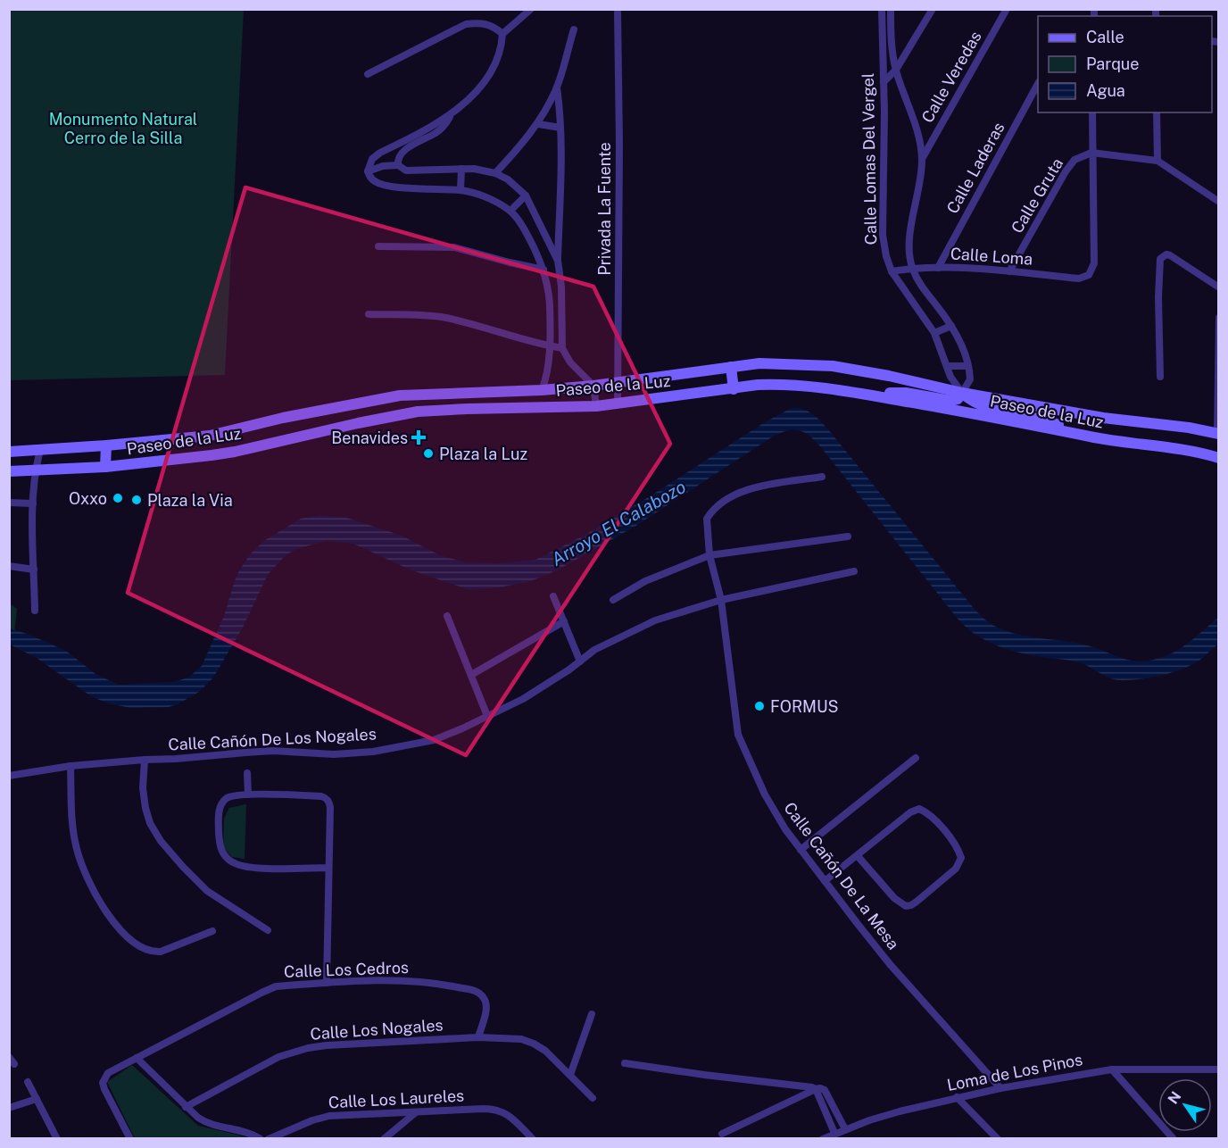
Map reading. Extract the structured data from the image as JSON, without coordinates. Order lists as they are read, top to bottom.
{
  "streets": {
    "street": [
      "Calle Veredas",
      "Calle Lomas Del Vergel",
      "Calle Laderas",
      "Calle Gruta",
      "Privada La Fuente",
      "Calle Loma",
      "Paseo de la Luz",
      "Calle Cañón De Los Nogales",
      "Calle Cañón De La Mesa",
      "Calle Los Cedros",
      "Calle Los Nogales",
      "Loma de Los Pinos",
      "Calle Los Laureles"
    ]
  },
  "crossings": [
    ["Calle Veredas", "Calle Lomas Del Vergel"],
    ["Calle Lomas Del Vergel", "Calle Loma"],
    ["Calle Lomas Del Vergel", "Paseo de la Luz"],
    ["Calle Laderas", "Calle Loma"],
    ["Calle Gruta", "Calle Loma"],
    ["Privada La Fuente", "Paseo de la Luz"],
    ["Calle Cañón De Los Nogales", "Calle Cañón De La Mesa"],
    ["Calle Cañón De La Mesa", "Loma de Los Pinos"],
    ["Calle Los Cedros", "Calle Los Nogales"]
  ],
  "water": ["Arroyo El Calabozo"],
  "parks": ["Monumento Natural Cerro de la Silla"],
  "places": {
    "health": ["Benavides"],
    "other": [
      "Plaza la Luz",
      "Oxxo",
      "Plaza la Via",
      "FORMUS"
    ]
  },
  "legend": ["Calle", "Parque", "Agua"],
  "north": "top left"
}
